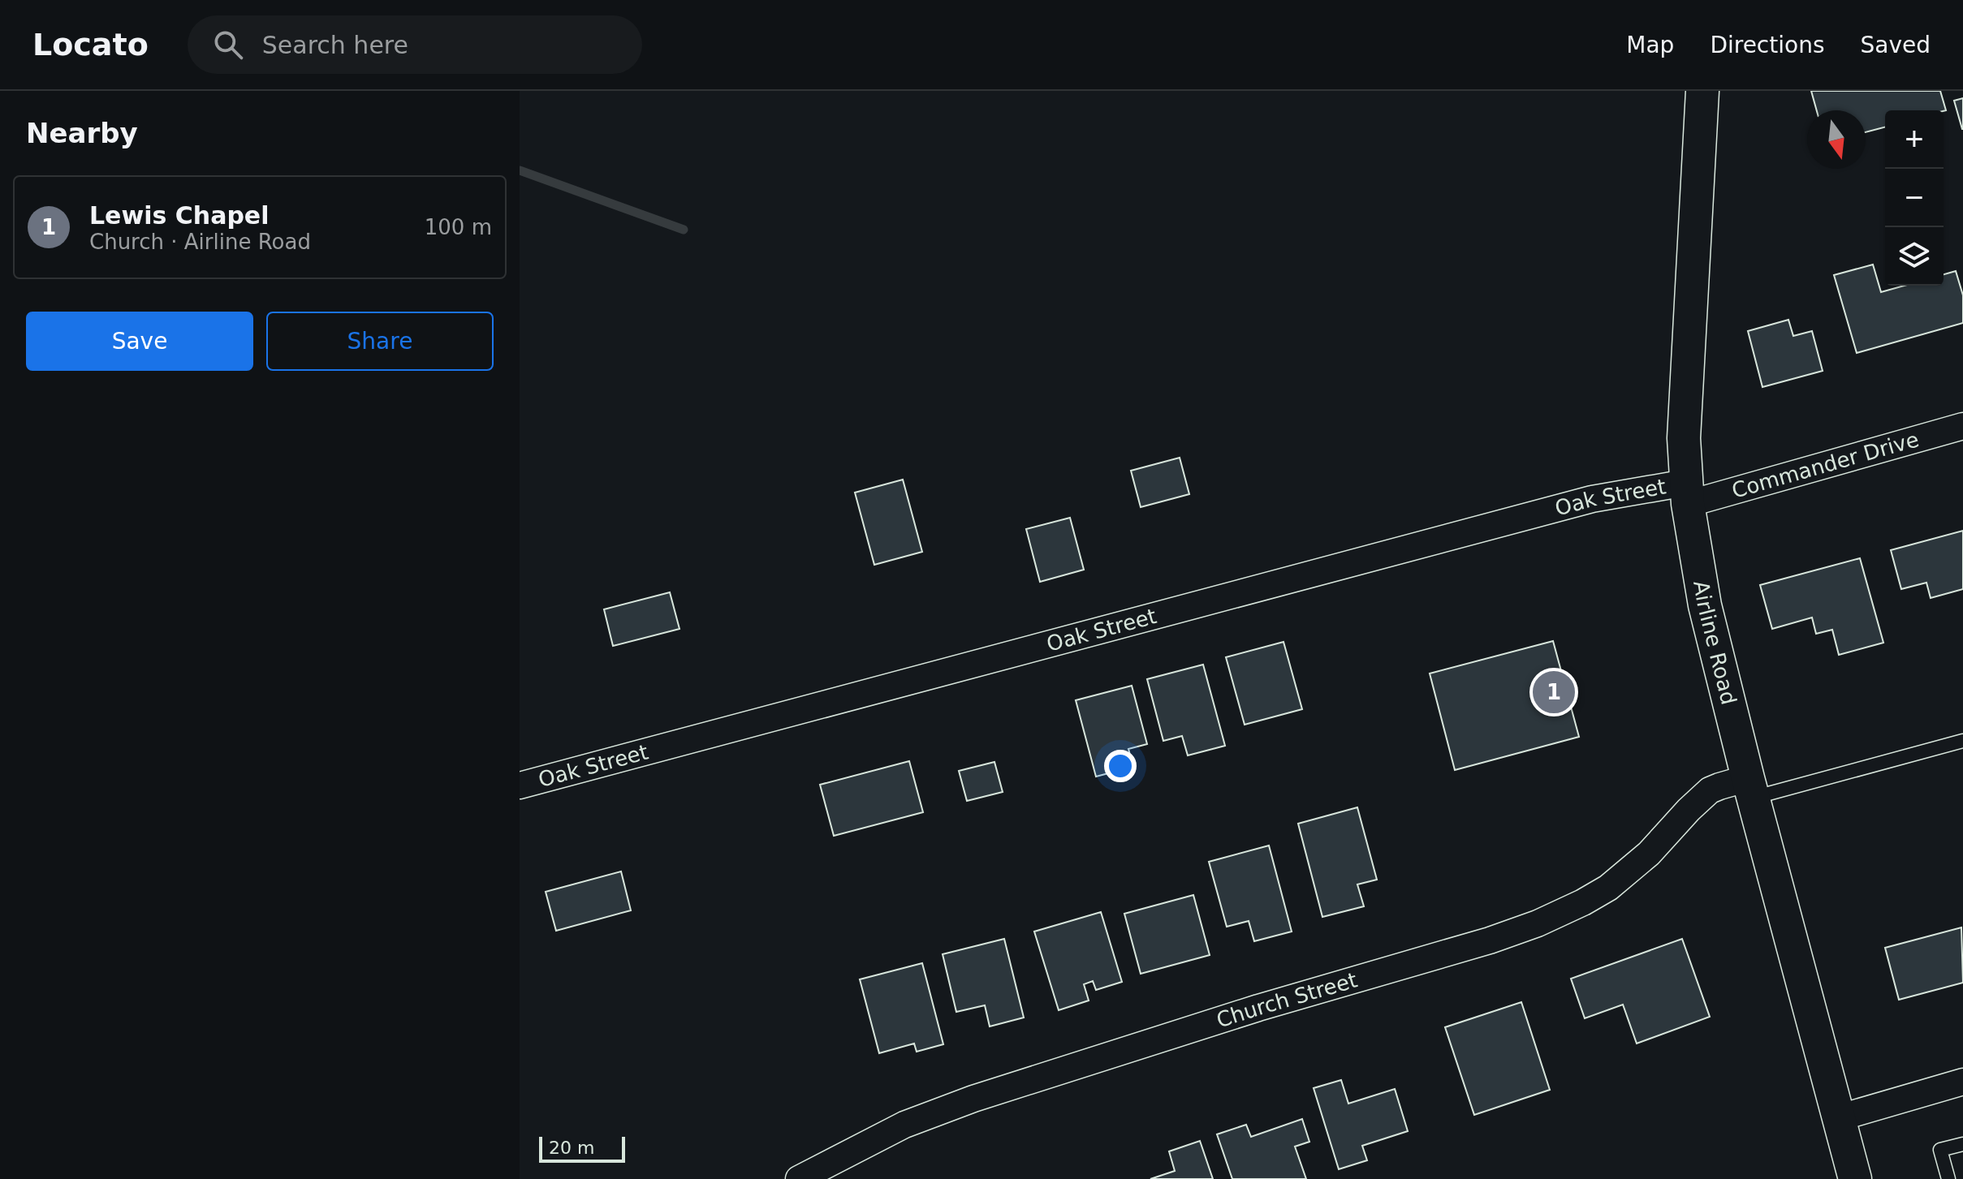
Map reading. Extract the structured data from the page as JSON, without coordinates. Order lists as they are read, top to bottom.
{
  "streets": {
    "street": [
      "Commander Drive",
      "Oak Street",
      "Airline Road",
      "Church Street"
    ]
  },
  "crossings": [
    ["Commander Drive", "Oak Street"],
    ["Commander Drive", "Airline Road"],
    ["Oak Street", "Airline Road"],
    ["Airline Road", "Church Street"]
  ],
  "scale_bar": "20 m",
  "north": "bottom",
  "page": {
    "header": "Locato",
    "search": "Search here",
    "nav": ["Map", "Directions", "Saved"],
    "heading": "Nearby",
    "map_buttons": ["+", "−"],
    "list": [
      {
        "mark": "1",
        "name": "Lewis Chapel",
        "note": "Church · Airline Road",
        "value": "100 m"
      }
    ],
    "buttons": ["Save", "Share"],
    "pins": "1",
    "scale": "20 m"
  }
}
